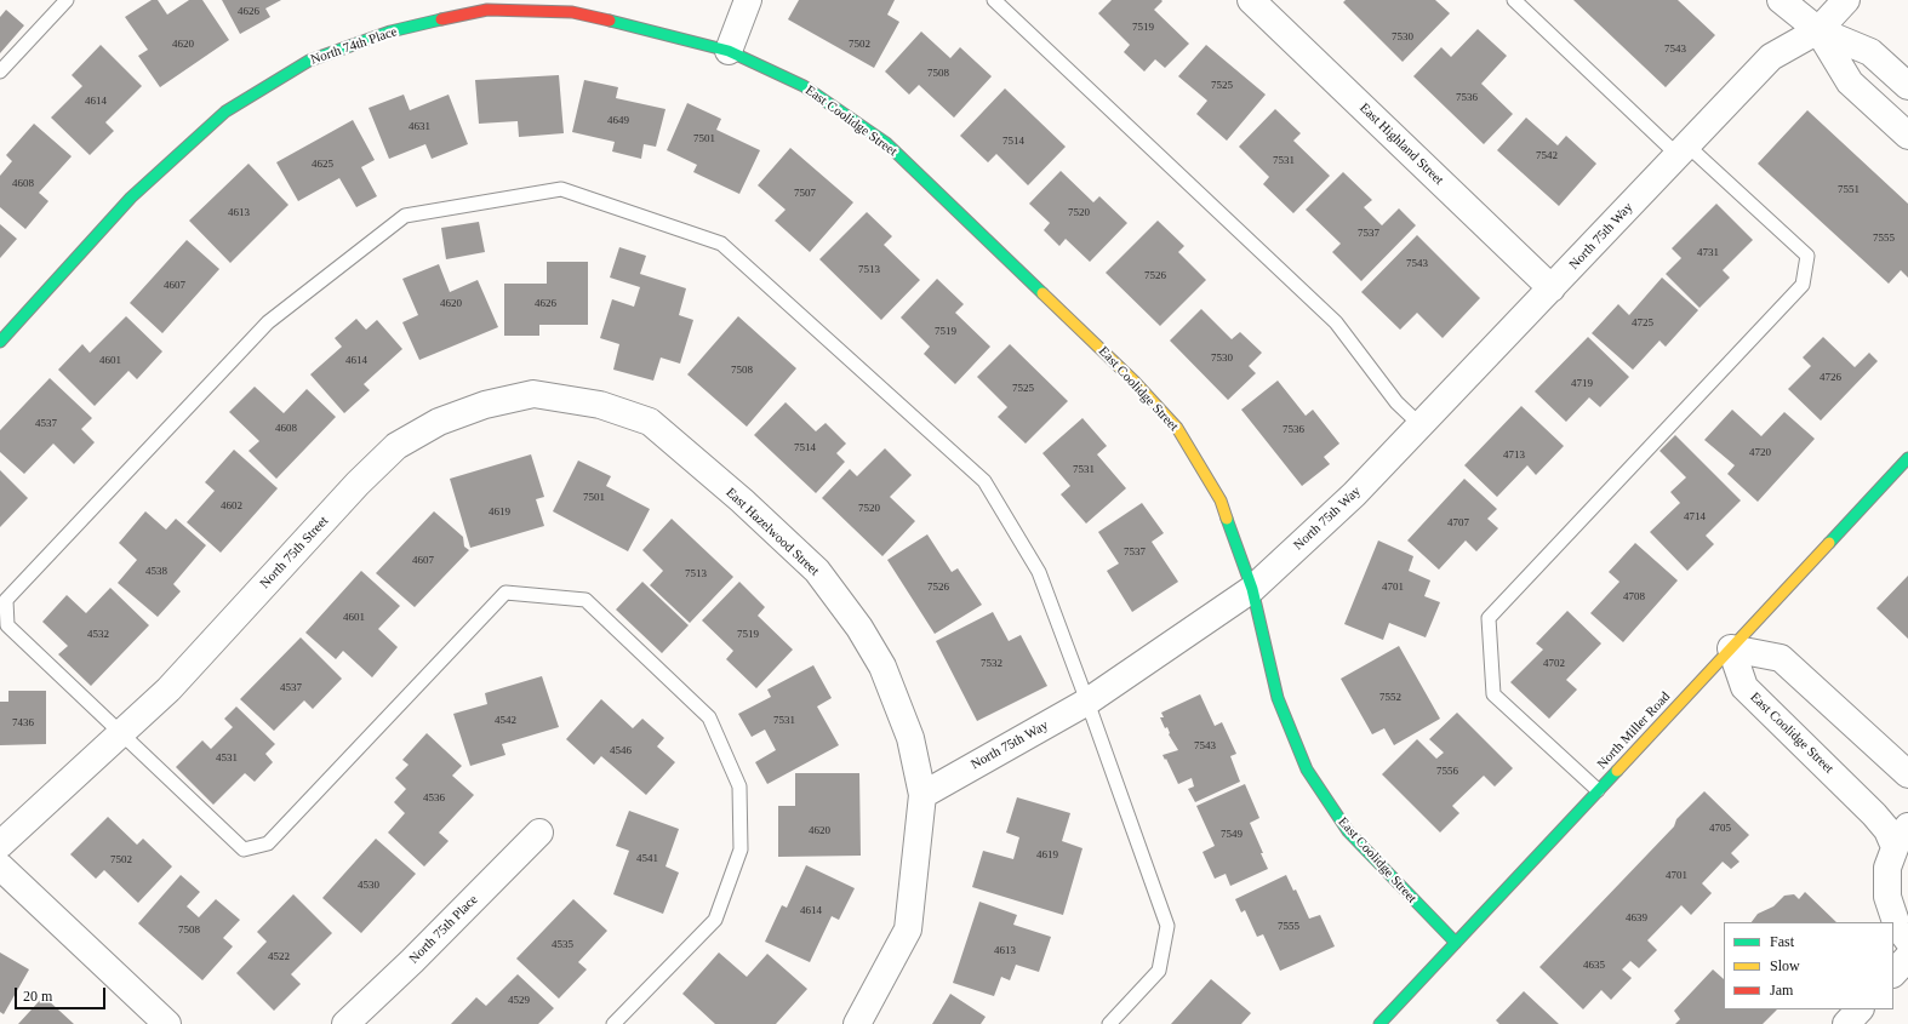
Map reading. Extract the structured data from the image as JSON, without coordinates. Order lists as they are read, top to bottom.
{
  "streets": {
    "street": [
      "North 74th Place",
      "East Coolidge Street",
      "East Highland Street",
      "North 75th Way",
      "East Hazelwood Street",
      "North 75th Street",
      "North Miller Road",
      "North 75th Place"
    ]
  },
  "crossings": [
    ["North 74th Place", "East Coolidge Street"],
    ["East Coolidge Street", "North 75th Way"],
    ["East Coolidge Street", "North Miller Road"],
    ["East Highland Street", "North 75th Way"],
    ["North 75th Way", "East Hazelwood Street"],
    ["East Hazelwood Street", "North 75th Street"]
  ],
  "house_numbers": [
    "4626",
    "7519",
    "7530",
    "4620",
    "7502",
    "7543",
    "7508",
    "7525",
    "7536",
    "4614",
    "4649",
    "4631",
    "7501",
    "7514",
    "7542",
    "7531",
    "4625",
    "4608",
    "7551",
    "7507",
    "4613",
    "7520",
    "7537",
    "7555",
    "4731",
    "7543",
    "7513",
    "7526",
    "4607",
    "4620",
    "4626",
    "4725",
    "7519",
    "7530",
    "4601",
    "4614",
    "7508",
    "4726",
    "4719",
    "7525",
    "4537",
    "4608",
    "7536",
    "7514",
    "4720",
    "4713",
    "7531",
    "7501",
    "4602",
    "7520",
    "4619",
    "4714",
    "4707",
    "7537",
    "4607",
    "4538",
    "7513",
    "7526",
    "4701",
    "4708",
    "4601",
    "4532",
    "7519",
    "7532",
    "4702",
    "4537",
    "7552",
    "4542",
    "7531",
    "7436",
    "7543",
    "4546",
    "4531",
    "7556",
    "4536",
    "4705",
    "4620",
    "7549",
    "4619",
    "4541",
    "7502",
    "4701",
    "4530",
    "4614",
    "4639",
    "7555",
    "7508",
    "4535",
    "4613",
    "4522",
    "4635",
    "4529"
  ],
  "legend": ["Fast", "Slow", "Jam"],
  "scale_bar": "20 m"
}
